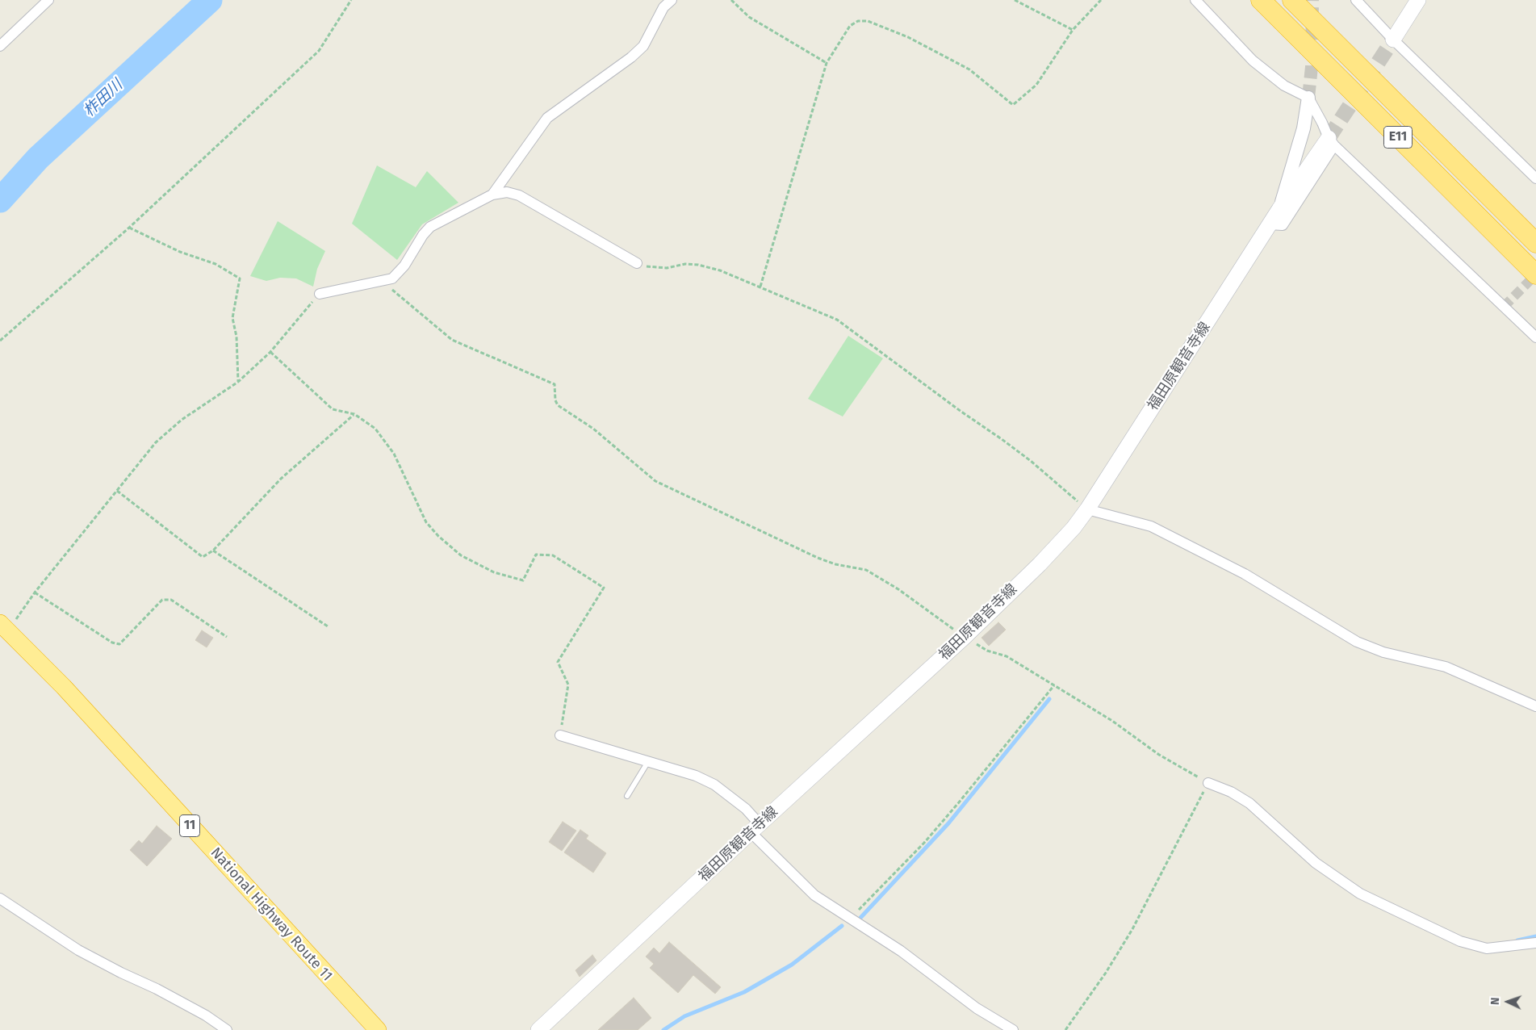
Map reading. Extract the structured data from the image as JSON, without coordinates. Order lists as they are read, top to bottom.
{
  "streets": {
    "highway": ["E11", "11", "National Highway Route 11"],
    "main road": ["福田原観音寺線"]
  },
  "water": ["柞田川"],
  "north": "left"
}
